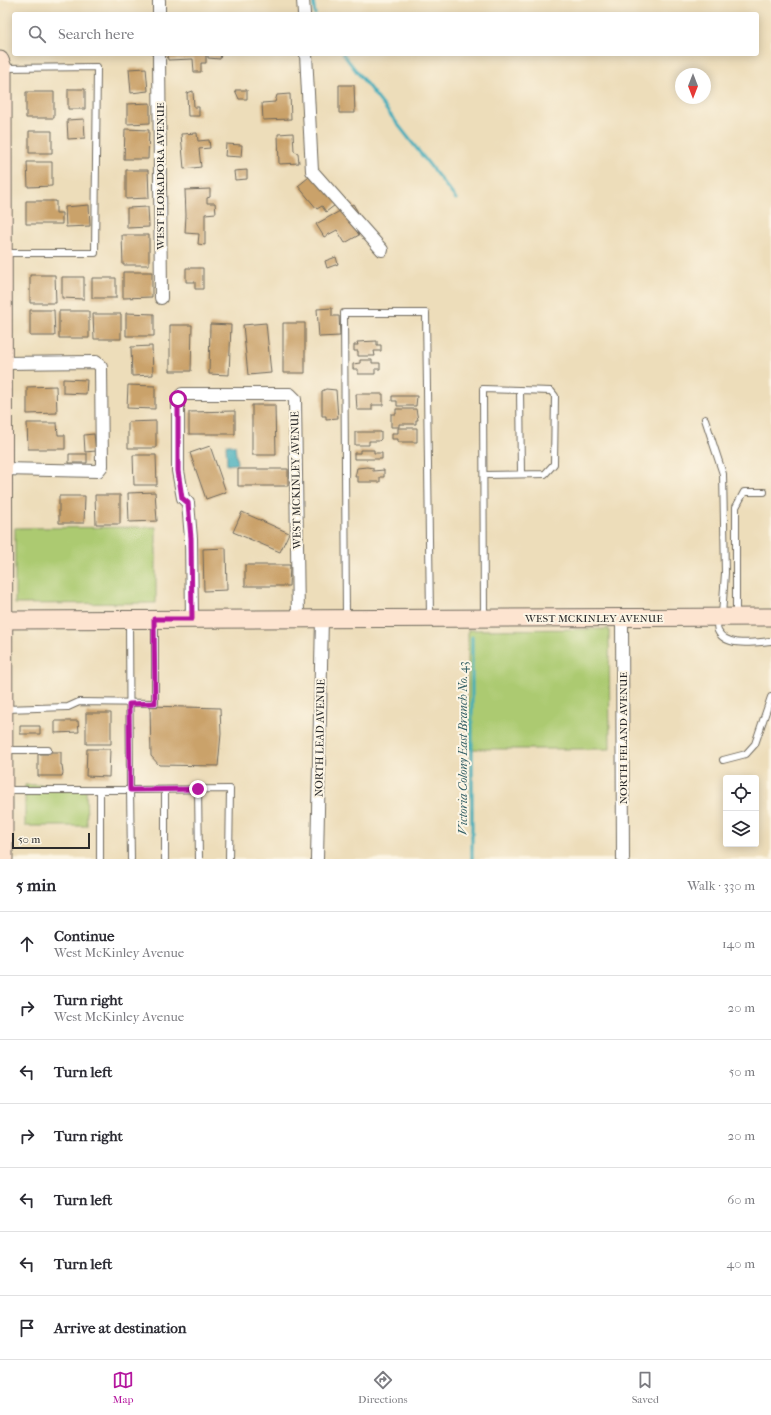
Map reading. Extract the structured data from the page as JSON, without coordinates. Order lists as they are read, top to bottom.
{
  "streets": {
    "main road": ["WEST MCKINLEY AVENUE"],
    "street": ["WEST FLORADORA AVENUE", "NORTH LEAD AVENUE", "NORTH FELAND AVENUE"]
  },
  "crossings": [
    ["WEST MCKINLEY AVENUE", "NORTH LEAD AVENUE"],
    ["WEST MCKINLEY AVENUE", "NORTH FELAND AVENUE"]
  ],
  "water": ["Victoria Colony East Branch No. 43"],
  "scale_bar": "50 m",
  "north": "bottom",
  "page": {
    "search": "Search here",
    "scale": "50 m",
    "heading": ["5 min", "Walk · 330 m"],
    "list": [
      ["Continue", "West McKinley Avenue", "140 m"],
      ["Turn right", "West McKinley Avenue", "20 m"],
      ["Turn left", "50 m"],
      ["Turn right", "20 m"],
      ["Turn left", "60 m"],
      ["Turn left", "40 m"],
      "Arrive at destination"
    ],
    "nav": ["Map", "Directions", "Saved"]
  }
}
